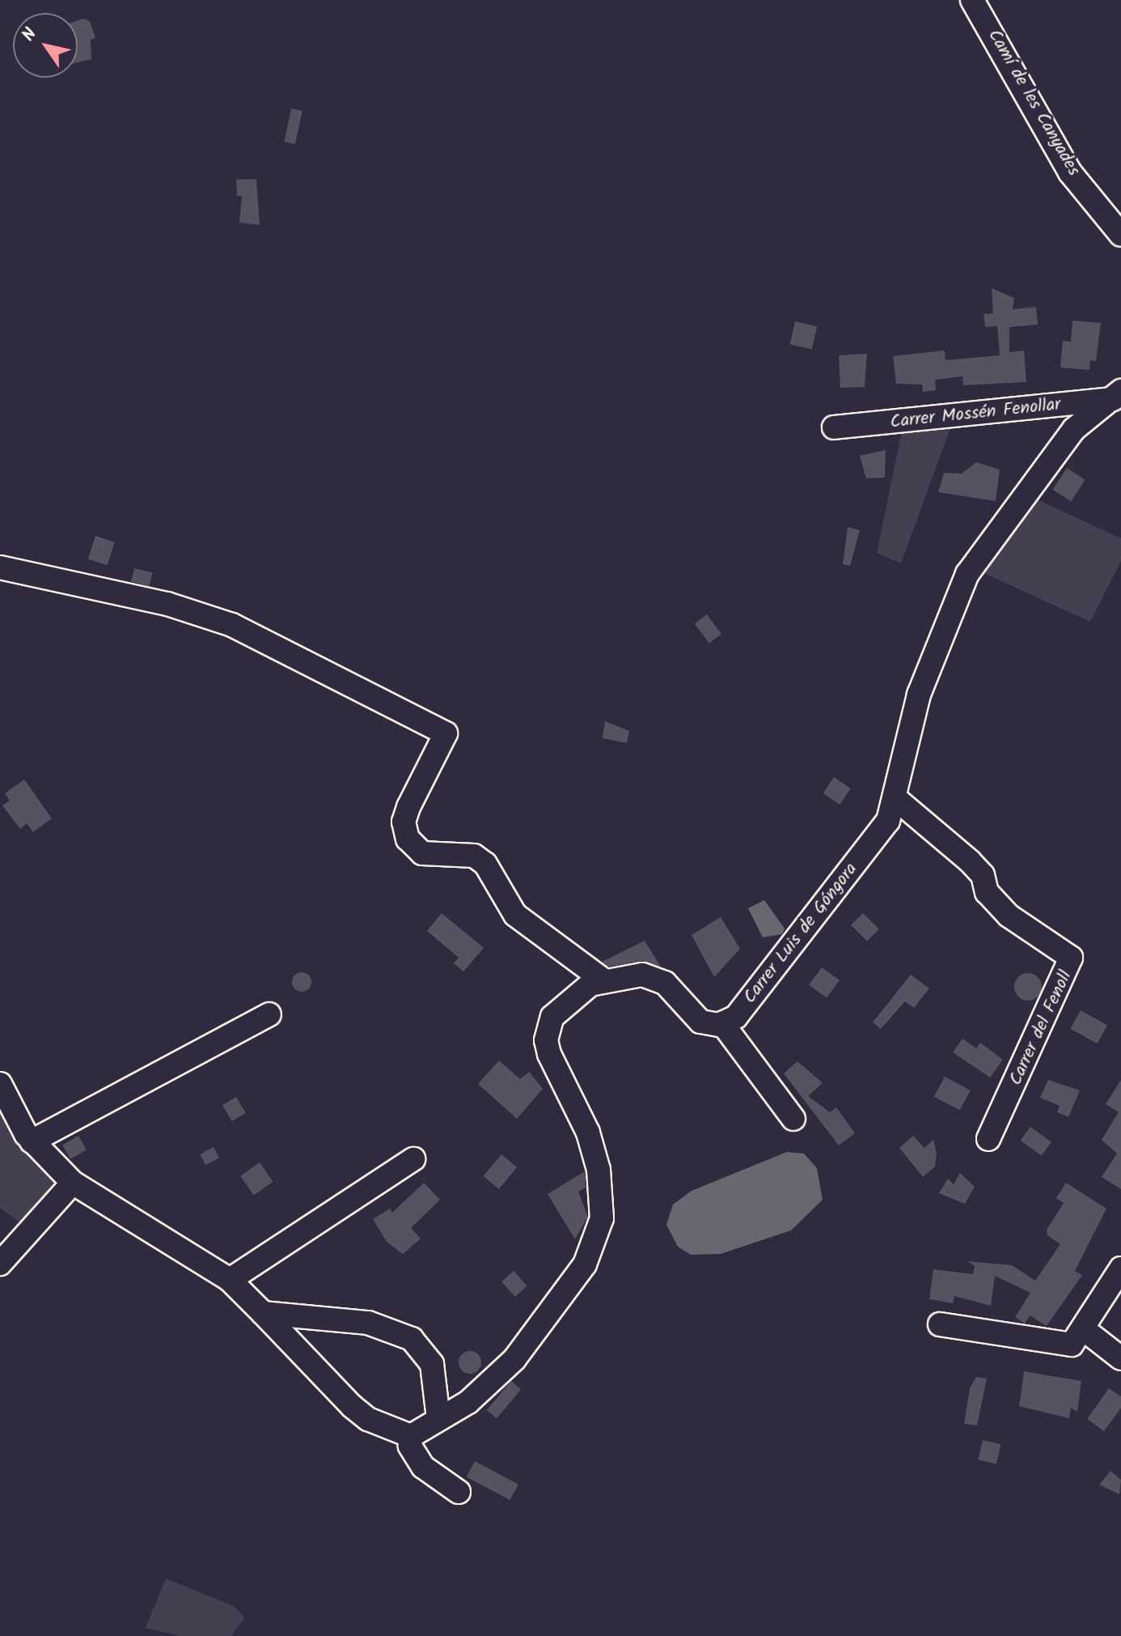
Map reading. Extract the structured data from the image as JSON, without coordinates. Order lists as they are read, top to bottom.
{
  "streets": {
    "street": [
      "Camí de les Canyades",
      "Carrer Mossén Fenollar",
      "Carrer Luis de Góngora",
      "Carrer del Fenoll"
    ]
  },
  "crossings": [
    ["Carrer Mossén Fenollar", "Carrer Luis de Góngora"],
    ["Carrer Luis de Góngora", "Carrer del Fenoll"]
  ],
  "north": "top left"
}
